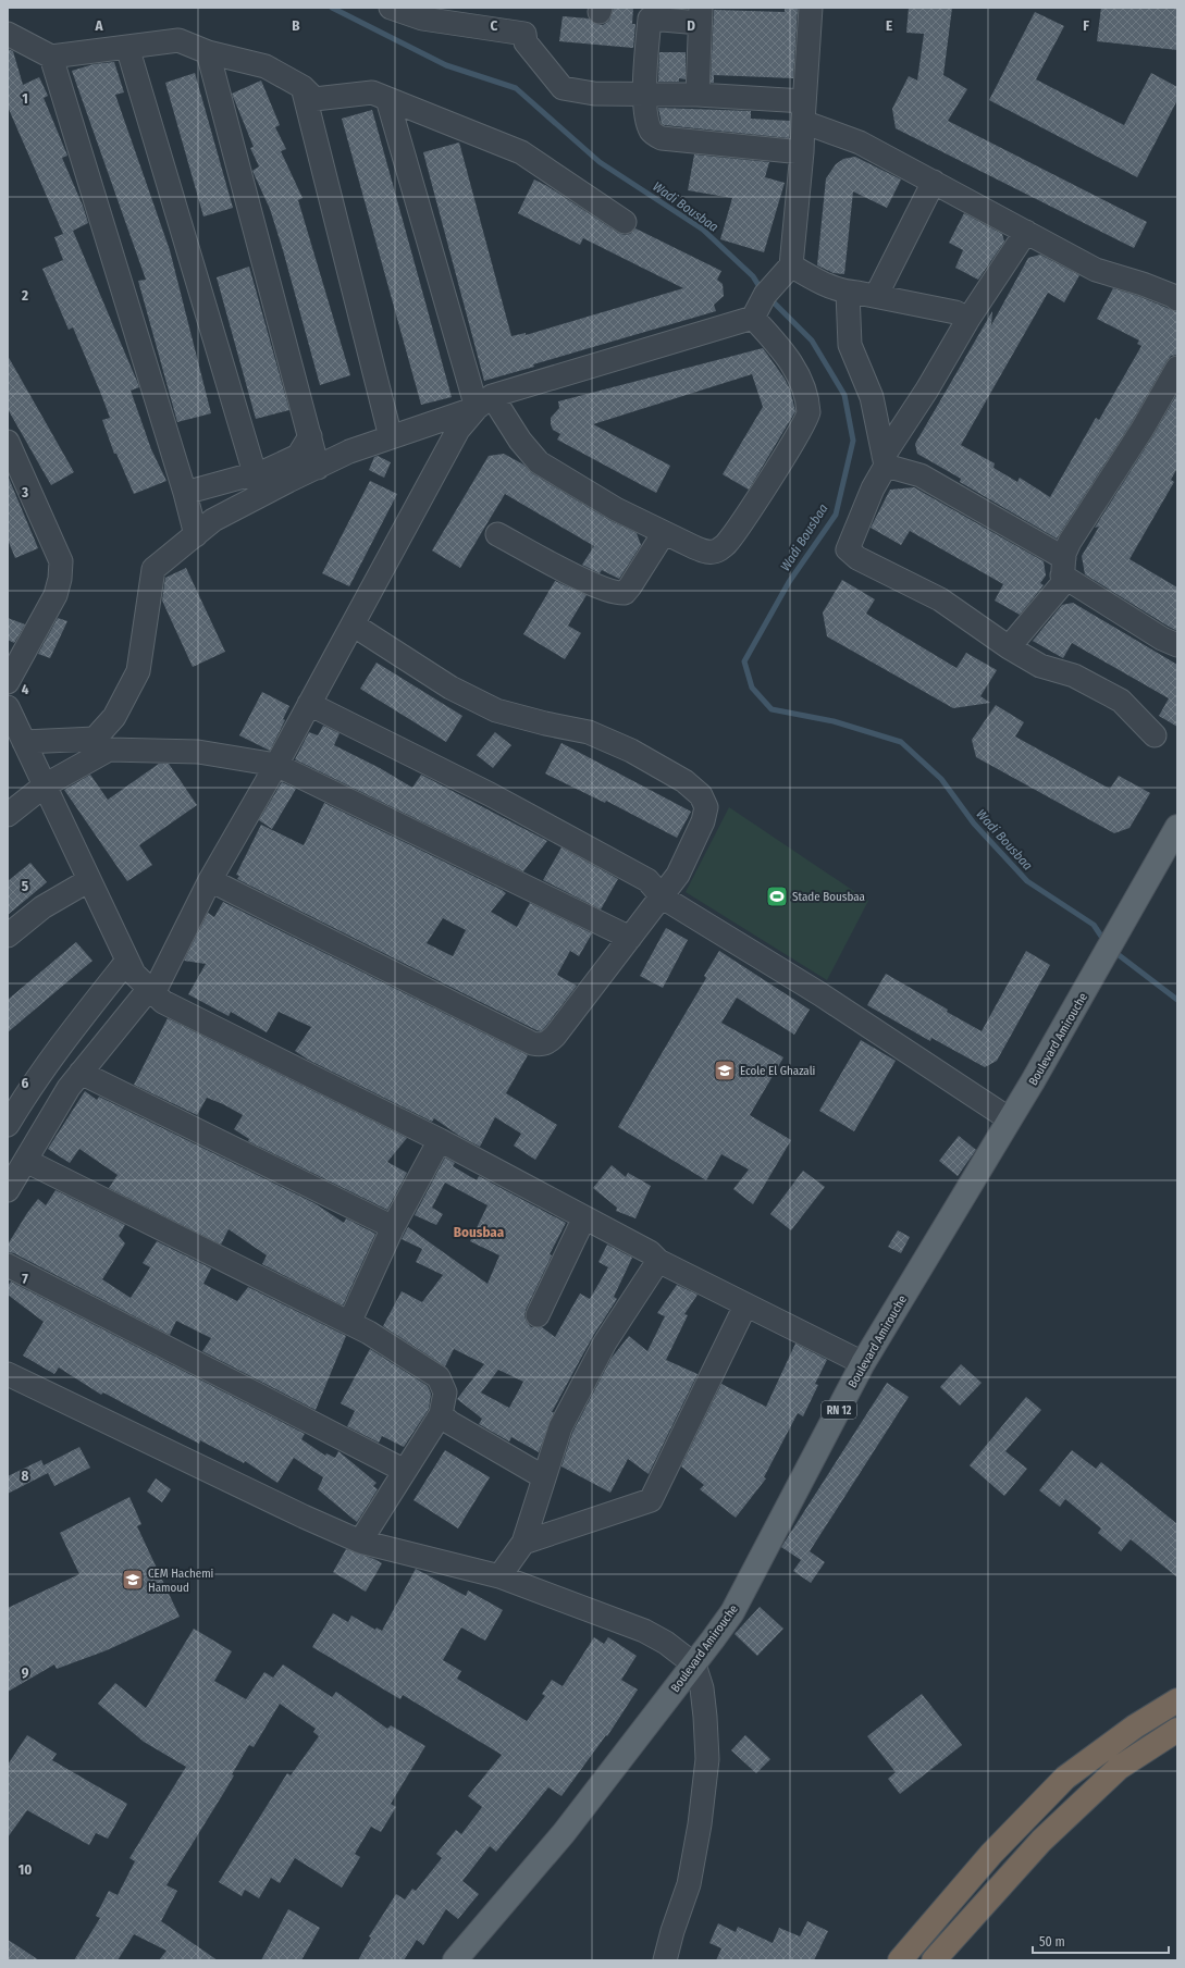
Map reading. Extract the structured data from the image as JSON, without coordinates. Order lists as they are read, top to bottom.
{
  "streets": {
    "main road": ["Boulevard Amirouche", "RN 12"]
  },
  "districts": ["Bousbaa"],
  "water": ["Wadi Bousbaa"],
  "places": {
    "sports": ["Stade Bousbaa"],
    "school or university": ["Ecole El Ghazali", "CEM Hachemi Hamoud"]
  },
  "scale_bar": "50 m",
  "grid": {
    "columns": [
      "A",
      "B",
      "C",
      "D",
      "E",
      "F"
    ],
    "rows": [
      "1",
      "2",
      "3",
      "4",
      "5",
      "6",
      "7",
      "8",
      "9",
      "10"
    ]
  }
}
